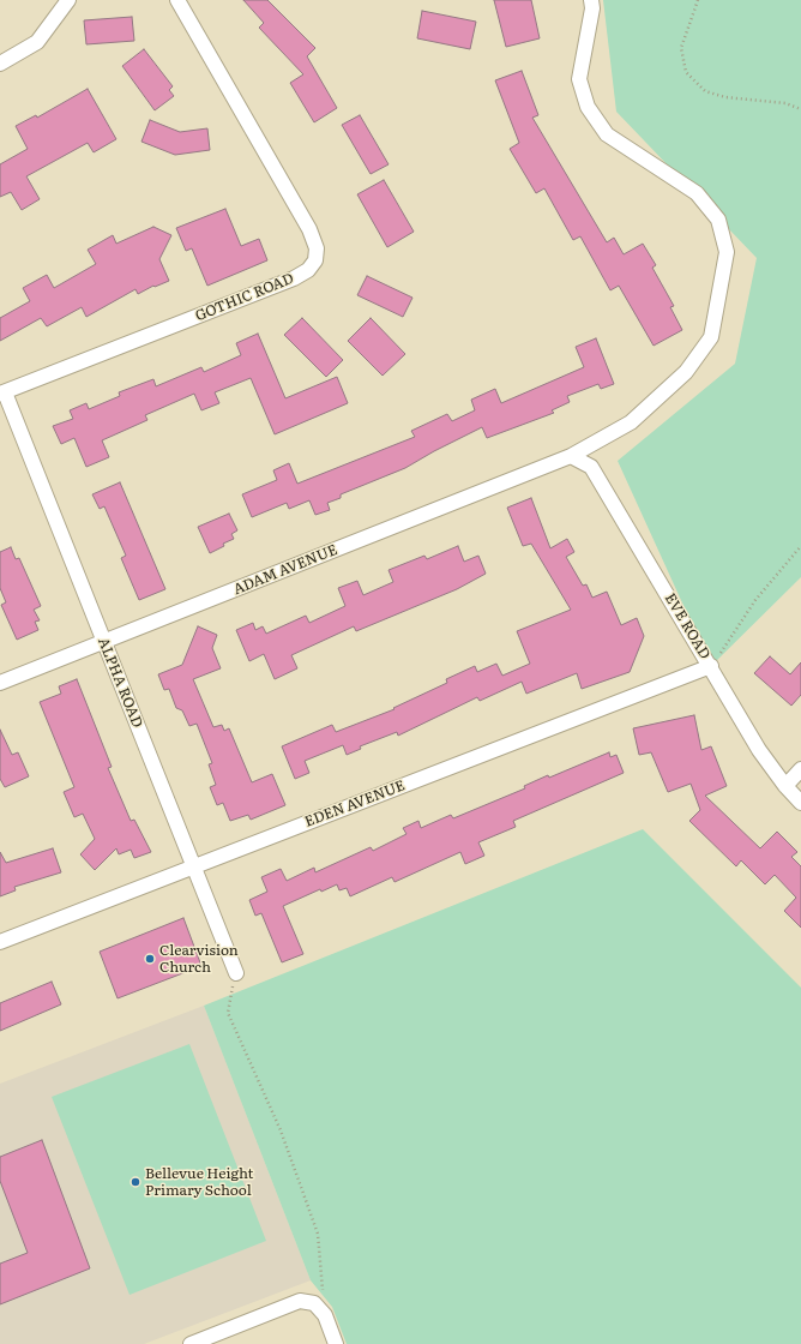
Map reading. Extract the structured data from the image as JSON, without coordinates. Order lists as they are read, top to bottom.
{
  "streets": {
    "street": [
      "GOTHIC ROAD",
      "ADAM AVENUE",
      "EVE ROAD",
      "ALPHA ROAD",
      "EDEN AVENUE"
    ]
  },
  "crossings": [
    ["GOTHIC ROAD", "ALPHA ROAD"],
    ["ADAM AVENUE", "EVE ROAD"],
    ["ADAM AVENUE", "ALPHA ROAD"],
    ["EVE ROAD", "EDEN AVENUE"],
    ["ALPHA ROAD", "EDEN AVENUE"]
  ],
  "places": ["Clearvision Church", "Bellevue Height Primary School"]
}
